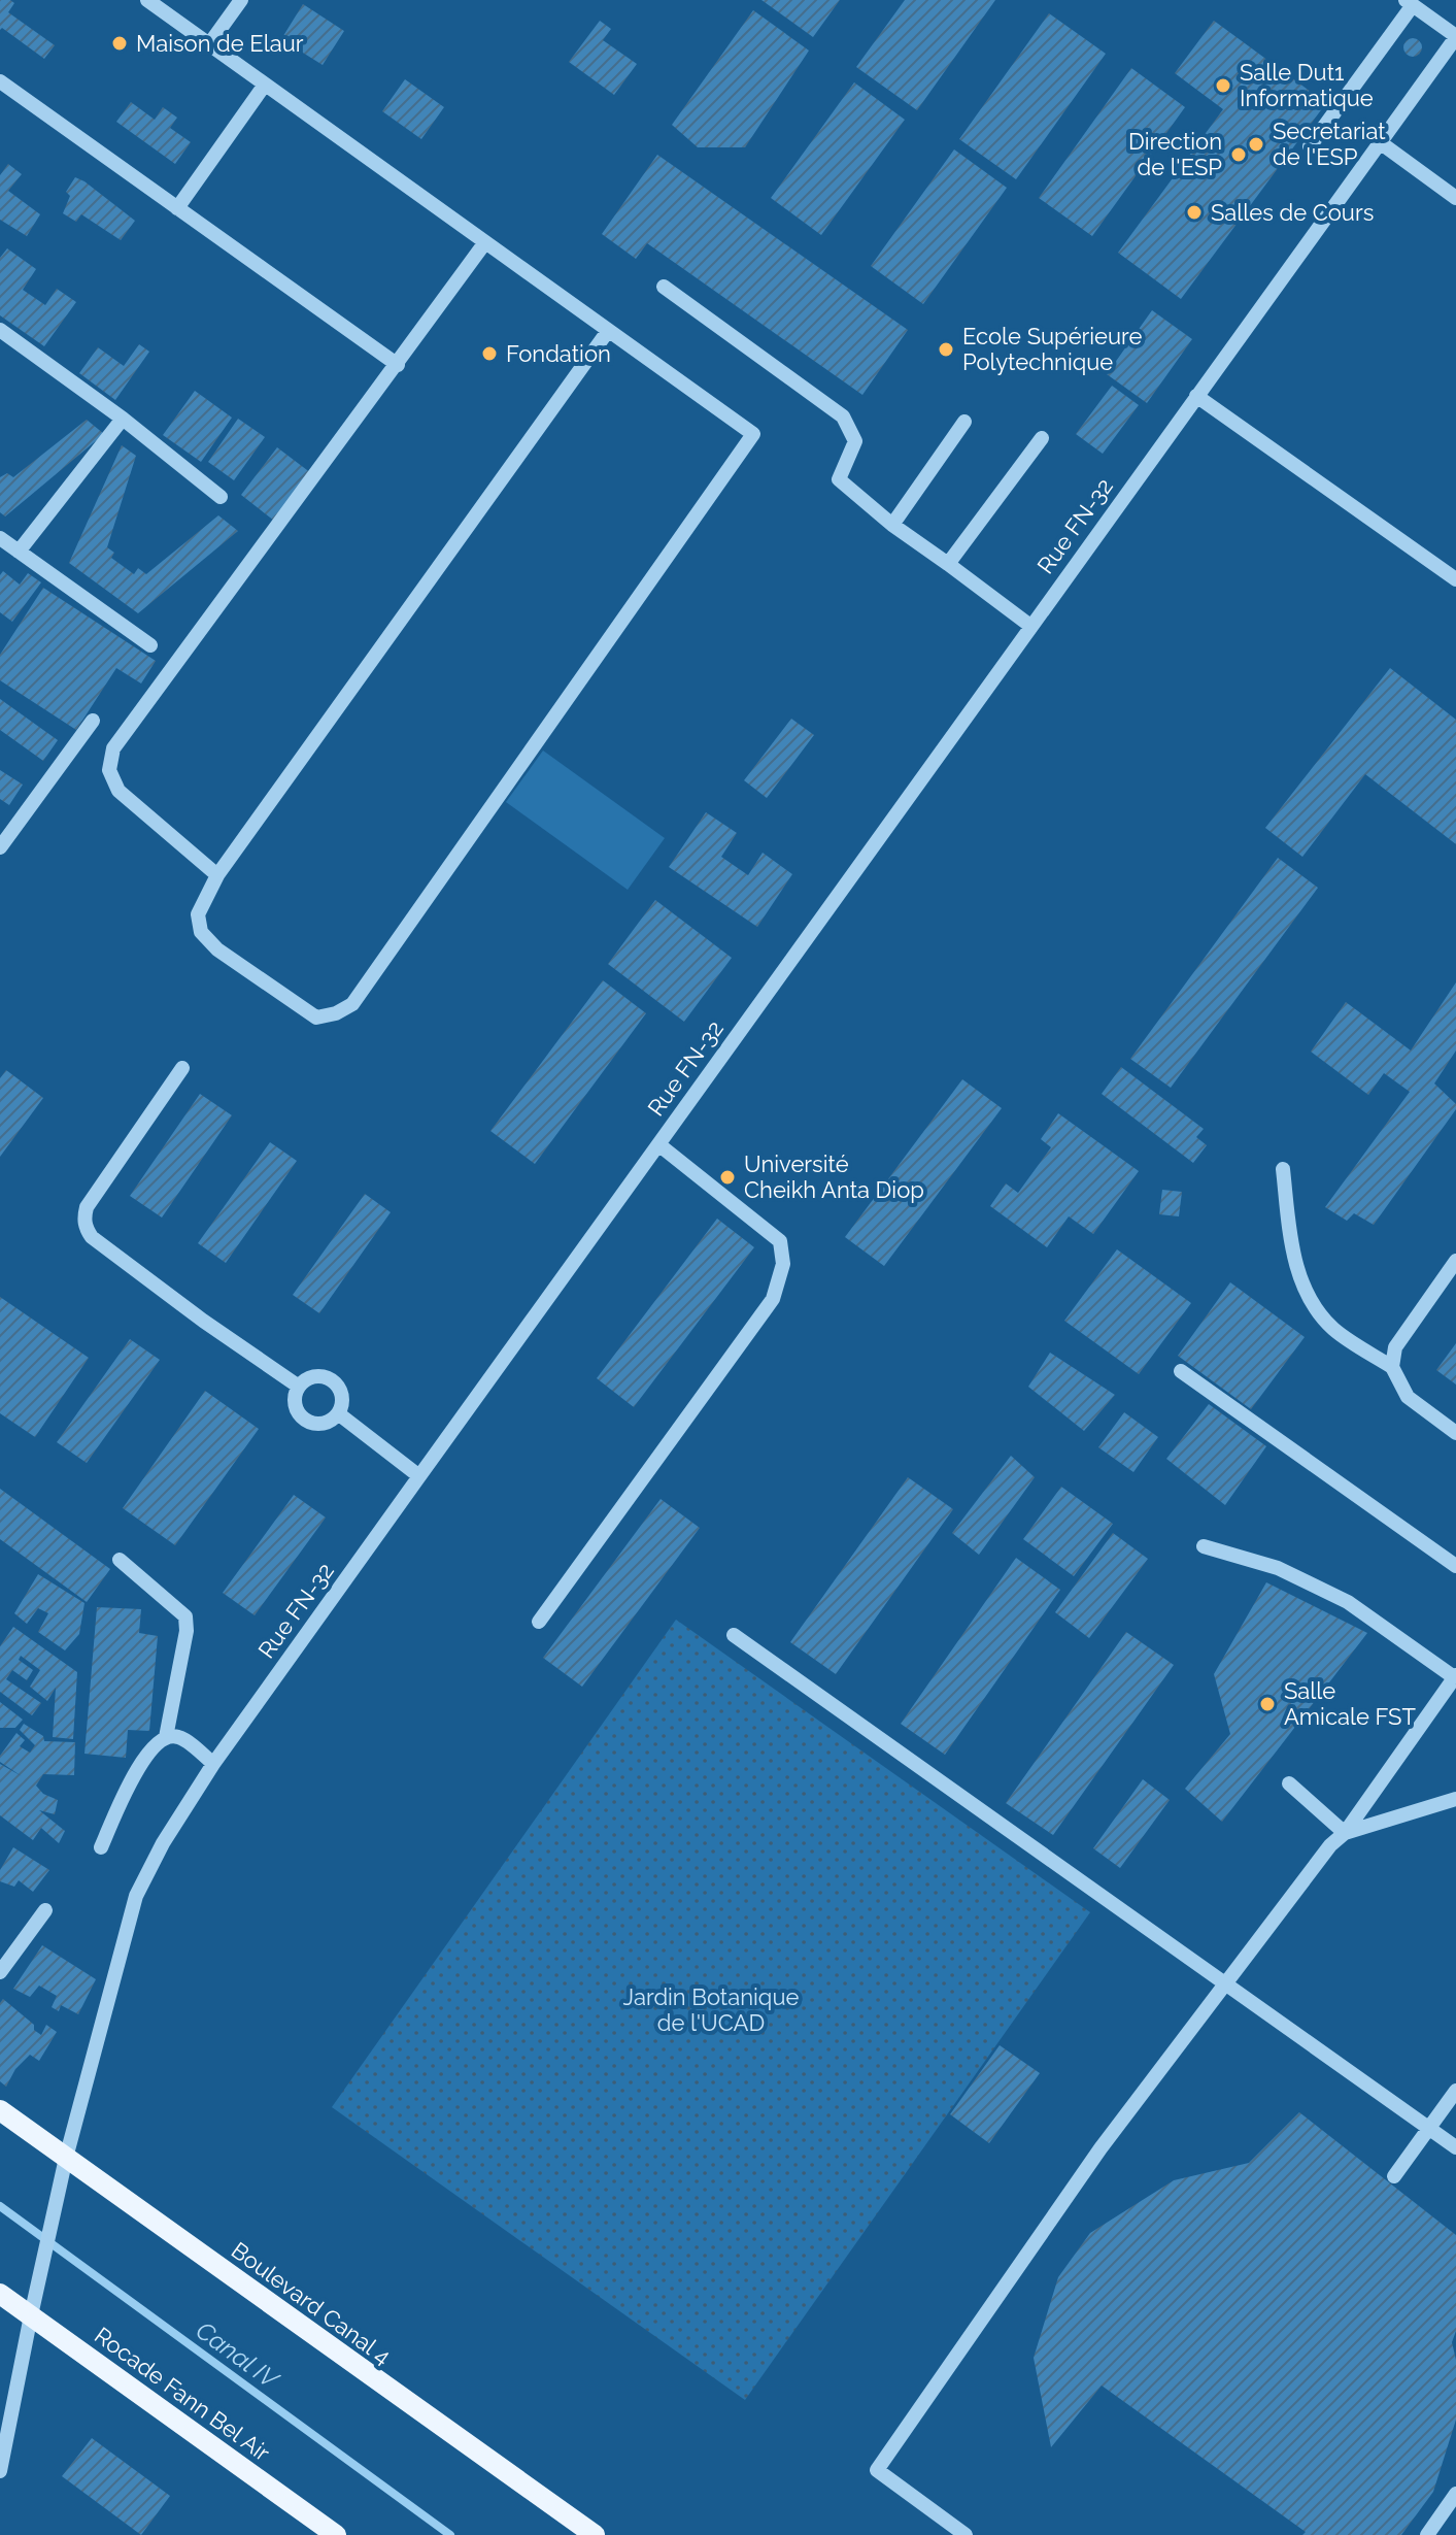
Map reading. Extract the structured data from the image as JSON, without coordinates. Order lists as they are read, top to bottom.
{
  "streets": {
    "main road": ["Boulevard Canal 4", "Rocade Fann Bel Air"],
    "street": ["Rue FN-32"]
  },
  "crossings": [
    ["Rue FN-32", "Boulevard Canal 4"],
    ["Rue FN-32", "Rocade Fann Bel Air"]
  ],
  "water": ["Canal IV"],
  "parks": ["Jardin Botanique de l'UCAD"],
  "places": [
    "Maison de Elaur",
    "Salle Dut1 Informatique",
    "Secretariat de l'ESP",
    "Direction de l'ESP",
    "Salles de Cours",
    "Ecole Supérieure Polytechnique",
    "Fondation",
    "Université Cheikh Anta Diop",
    "Salle Amicale FST"
  ]
}
